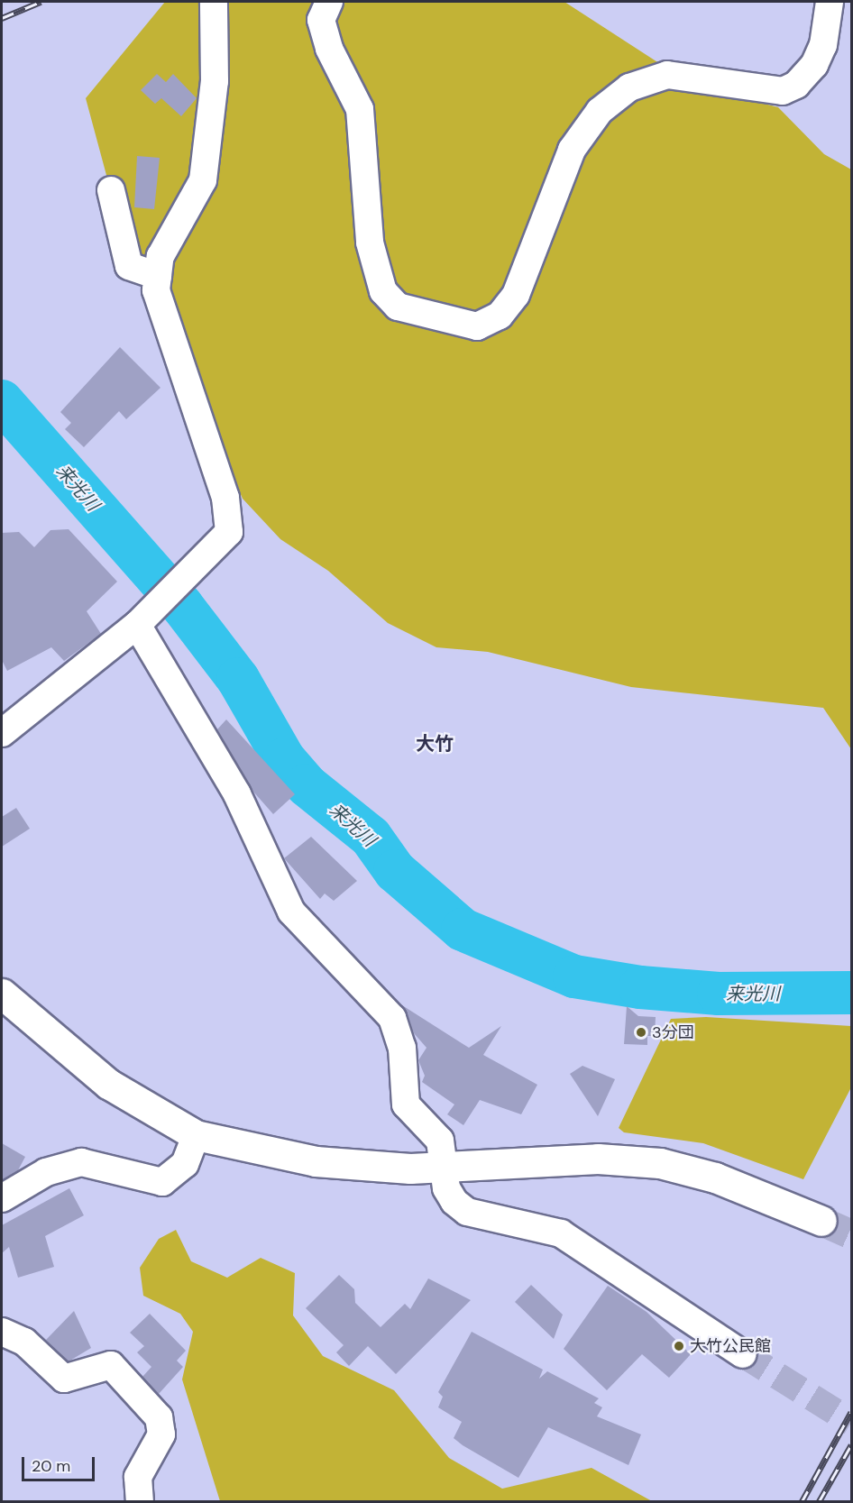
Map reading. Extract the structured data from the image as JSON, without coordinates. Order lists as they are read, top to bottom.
{
  "districts": ["大竹"],
  "water": ["来光川"],
  "places": ["3分団", "大竹公民館"],
  "scale_bar": "20 m"
}
